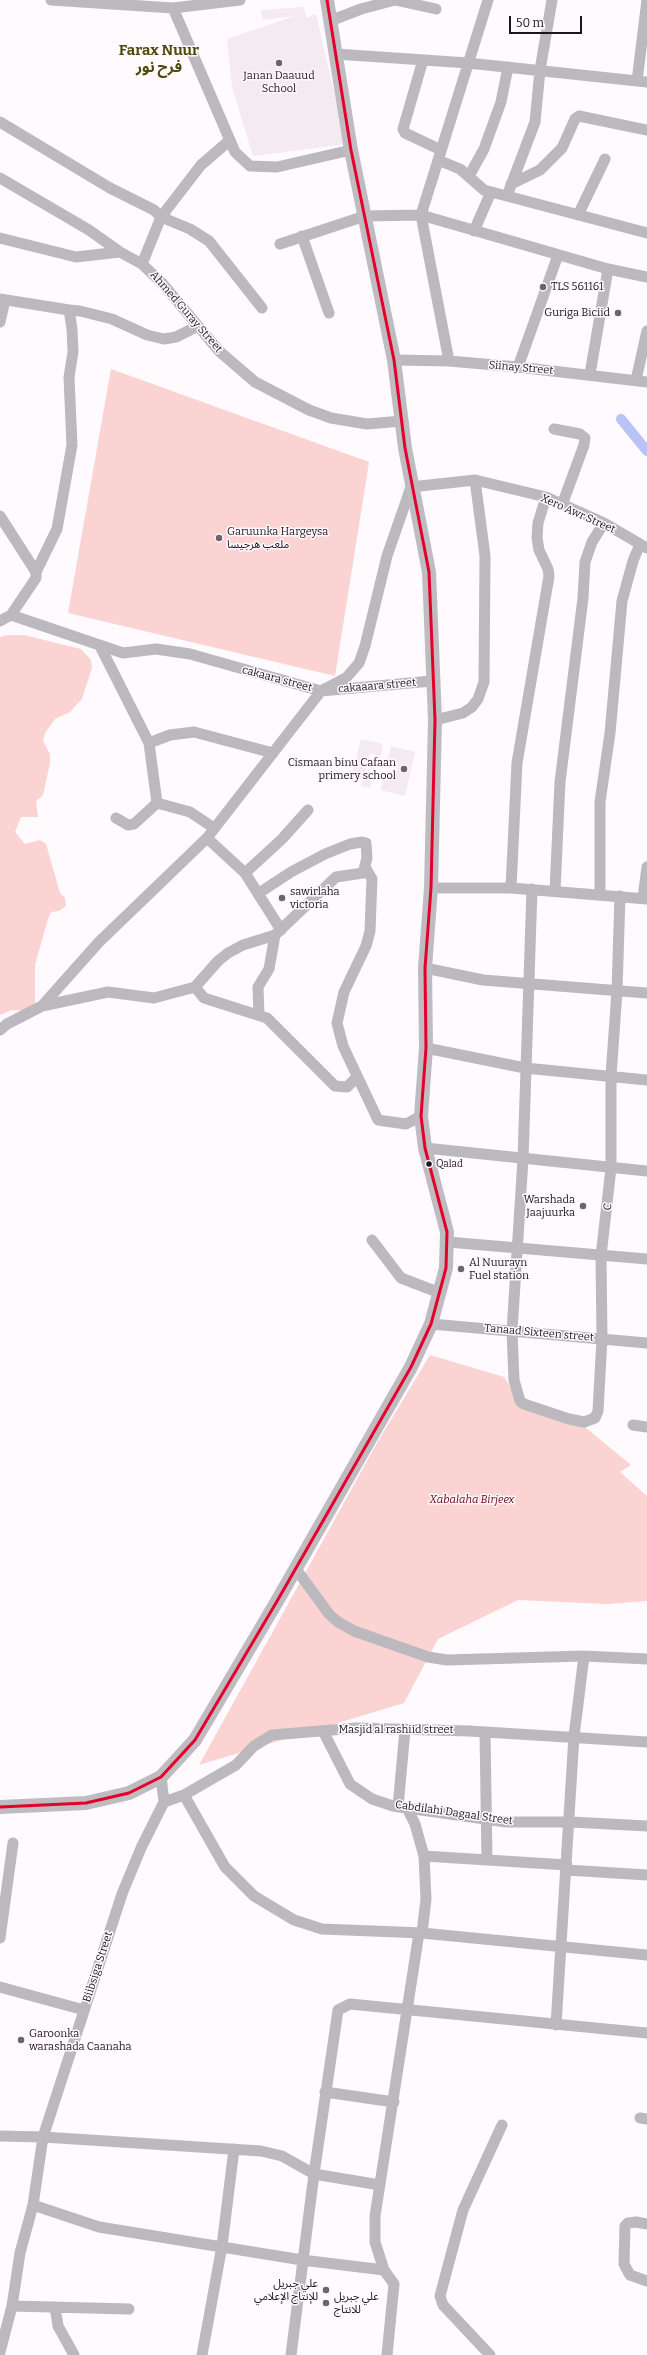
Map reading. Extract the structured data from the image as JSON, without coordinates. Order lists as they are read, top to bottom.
{
  "streets": {
    "street": [
      "Ahmed Guray Street",
      "Siinay Street",
      "Xero Awr Street",
      "cakaara street",
      "cakaaara street",
      "C",
      "Tanaad Sixteen street",
      "Masjid al rashiid street",
      "Cabdilahi Dagaal Street",
      "Biibsiga Street"
    ]
  },
  "crossings": [
    ["Xero Awr Street", "cakaara street"],
    ["cakaara street", "cakaaara street"],
    ["C", "Tanaad Sixteen street"],
    ["Masjid al rashiid street", "Cabdilahi Dagaal Street"],
    ["Masjid al rashiid street", "Biibsiga Street"]
  ],
  "districts": ["Farax Nuur فرح نور"],
  "parks": ["Xabalaha Birjeex"],
  "places": [
    "Janan Daauud School",
    "TLS 561161",
    "Guriga Biciid",
    "Garuunka Hargeysa ملعب هرجيسا",
    "Cismaan binu Cafaan primery school",
    "sawirlaha victoria",
    "Qalad",
    "Warshada Jaajuurka",
    "Al Nuurayn Fuel station",
    "Garoonka warashada Caanaha",
    "علي جبريل للإنتاج الإعلامي",
    "علي جبريل للانتاج"
  ],
  "scale_bar": "50 m"
}
